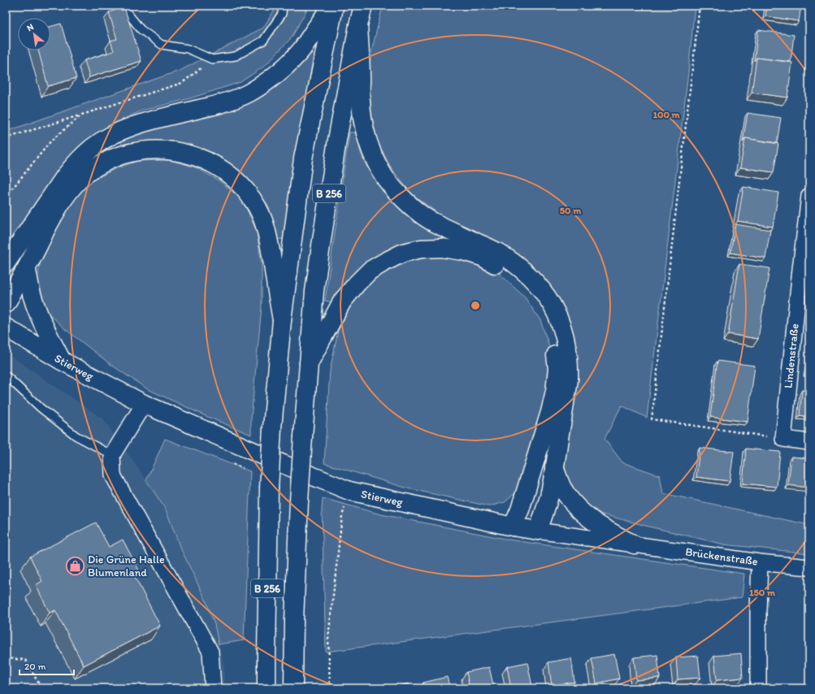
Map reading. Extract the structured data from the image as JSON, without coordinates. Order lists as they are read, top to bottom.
{
  "streets": {
    "main road": ["B 256", "Stierweg"],
    "street": ["Lindenstraße", "Brückenstraße"]
  },
  "crossings": [
    ["Stierweg", "Brückenstraße"]
  ],
  "places": {
    "shop": ["Die Grüne Halle Blumenland"]
  },
  "scale_bar": "20 m",
  "north": "top left",
  "rings": ["100 m", "50 m", "150 m"]
}
